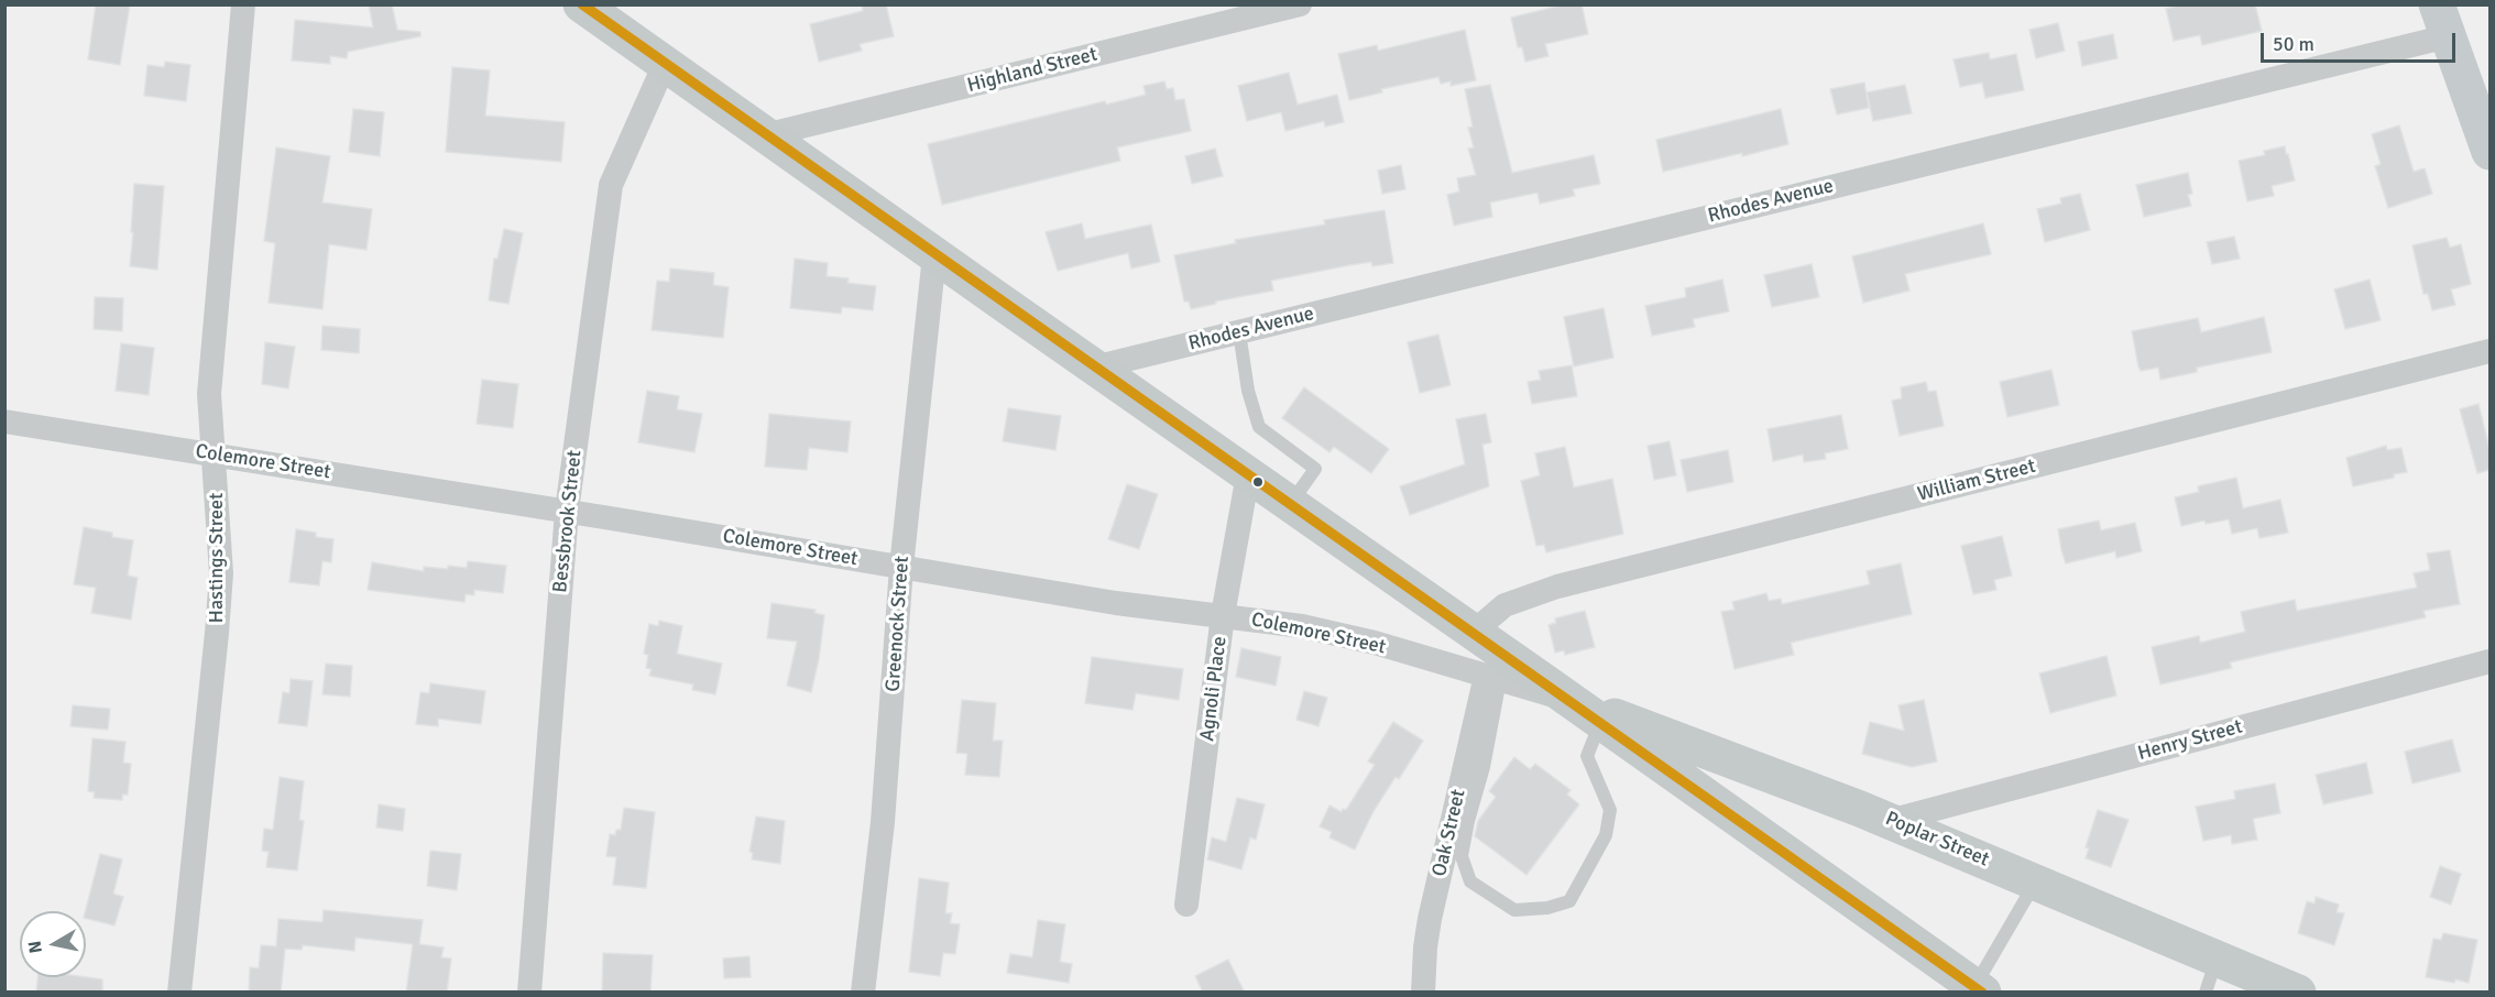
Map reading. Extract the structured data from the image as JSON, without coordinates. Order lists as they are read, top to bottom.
{
  "streets": {
    "main road": ["Poplar Street"],
    "street": [
      "Highland Street",
      "Rhodes Avenue",
      "Colemore Street",
      "William Street",
      "Bessbrook Street",
      "Hastings Street",
      "Greenock Street",
      "Agnoli Place",
      "Henry Street",
      "Oak Street"
    ]
  },
  "crossings": [
    ["Colemore Street", "Bessbrook Street"],
    ["Colemore Street", "Hastings Street"],
    ["Colemore Street", "Greenock Street"],
    ["Colemore Street", "Agnoli Place"],
    ["Colemore Street", "Oak Street"],
    ["Colemore Street", "Poplar Street"],
    ["Henry Street", "Poplar Street"]
  ],
  "scale_bar": "50 m",
  "north": "left"
}
